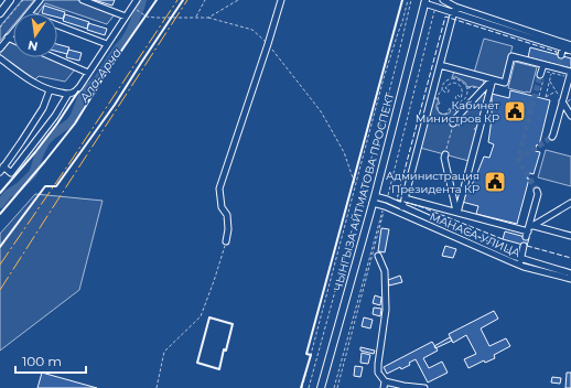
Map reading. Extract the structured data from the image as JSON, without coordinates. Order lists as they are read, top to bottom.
{
  "streets": {
    "main road": ["ЧЫНГЫЗА АЙТМАТОВА ПРОСПЕКТ"],
    "street": ["МАНАСА УЛИЦА"]
  },
  "crossings": [
    ["ЧЫНГЫЗА АЙТМАТОВА ПРОСПЕКТ", "МАНАСА УЛИЦА"]
  ],
  "water": ["Ала-Арча"],
  "places": {
    "public building": ["Кабинет Министров КР", "Администрация Президента КР"]
  },
  "scale_bar": "100 m",
  "north": "bottom"
}
